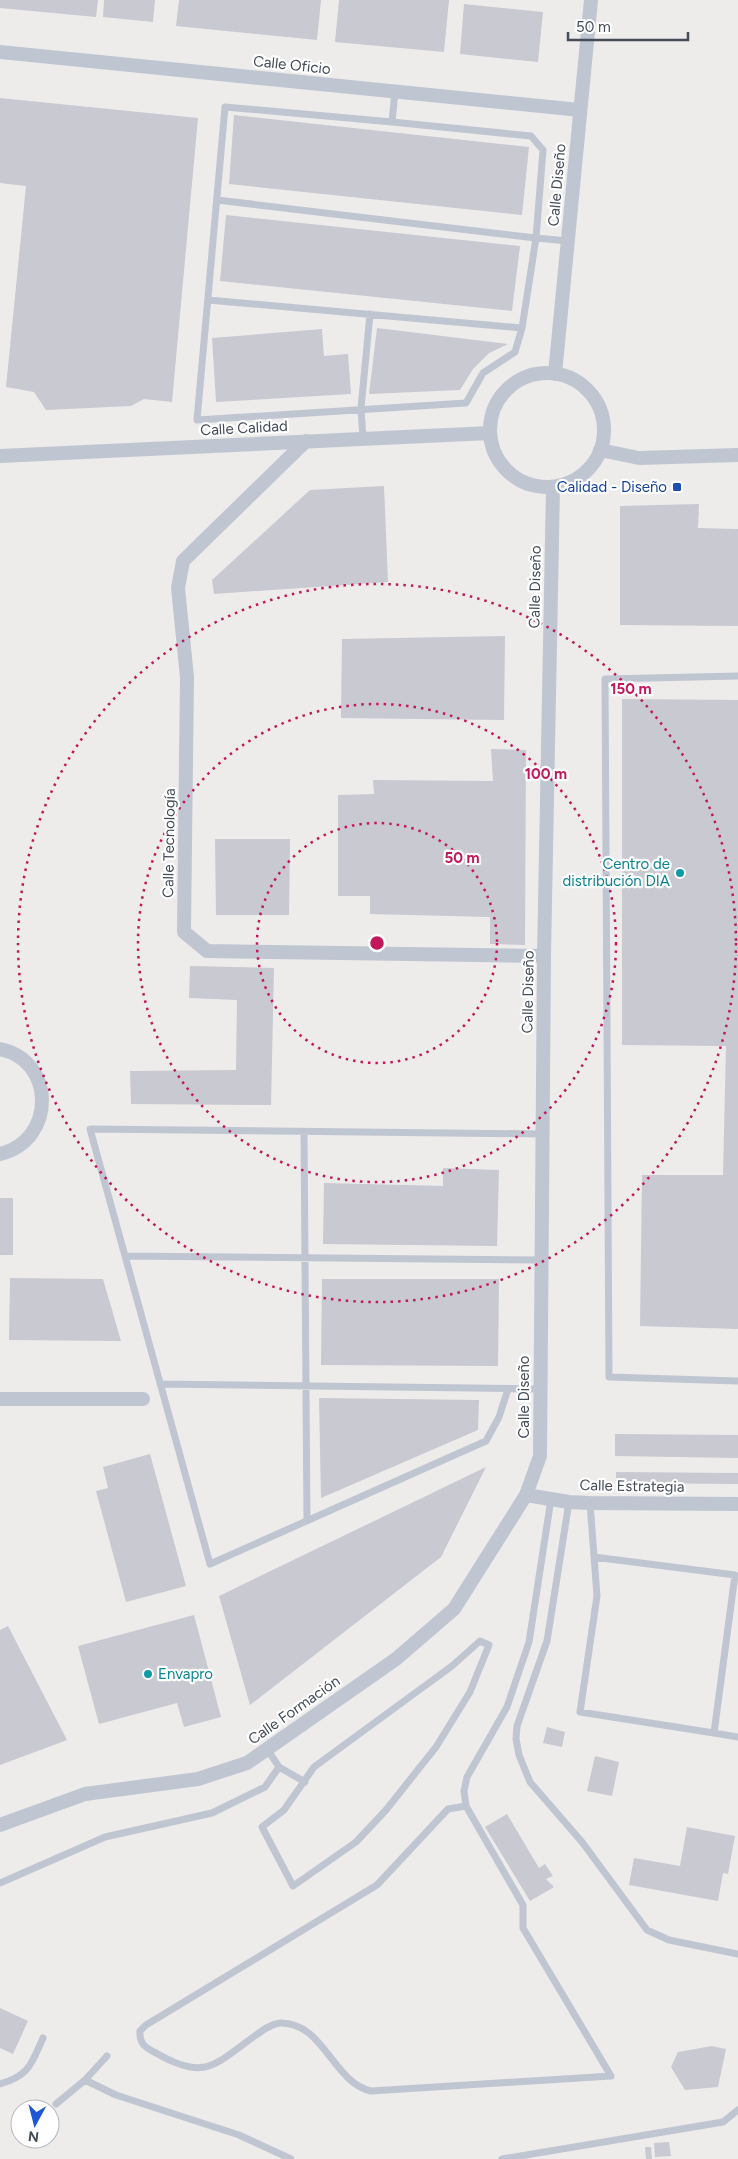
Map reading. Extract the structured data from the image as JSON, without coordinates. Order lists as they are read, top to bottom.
{
  "streets": {
    "street": [
      "Calle Oficio",
      "Calle Diseño",
      "Calle Calidad",
      "Calle Tecnología",
      "Calle Estrategia",
      "Calle Formación"
    ]
  },
  "crossings": [
    ["Calle Oficio", "Calle Diseño"],
    ["Calle Diseño", "Calle Calidad"],
    ["Calle Diseño", "Calle Tecnología"],
    ["Calle Diseño", "Calle Estrategia"],
    ["Calle Diseño", "Calle Formación"],
    ["Calle Calidad", "Calle Tecnología"],
    ["Calle Estrategia", "Calle Formación"]
  ],
  "places": {
    "transit": ["Calidad - Diseño"],
    "other": ["Centro de distribución DIA", "Envapro"]
  },
  "scale_bar": "50 m",
  "north": "bottom",
  "rings": ["150 m", "100 m", "50 m"]
}
